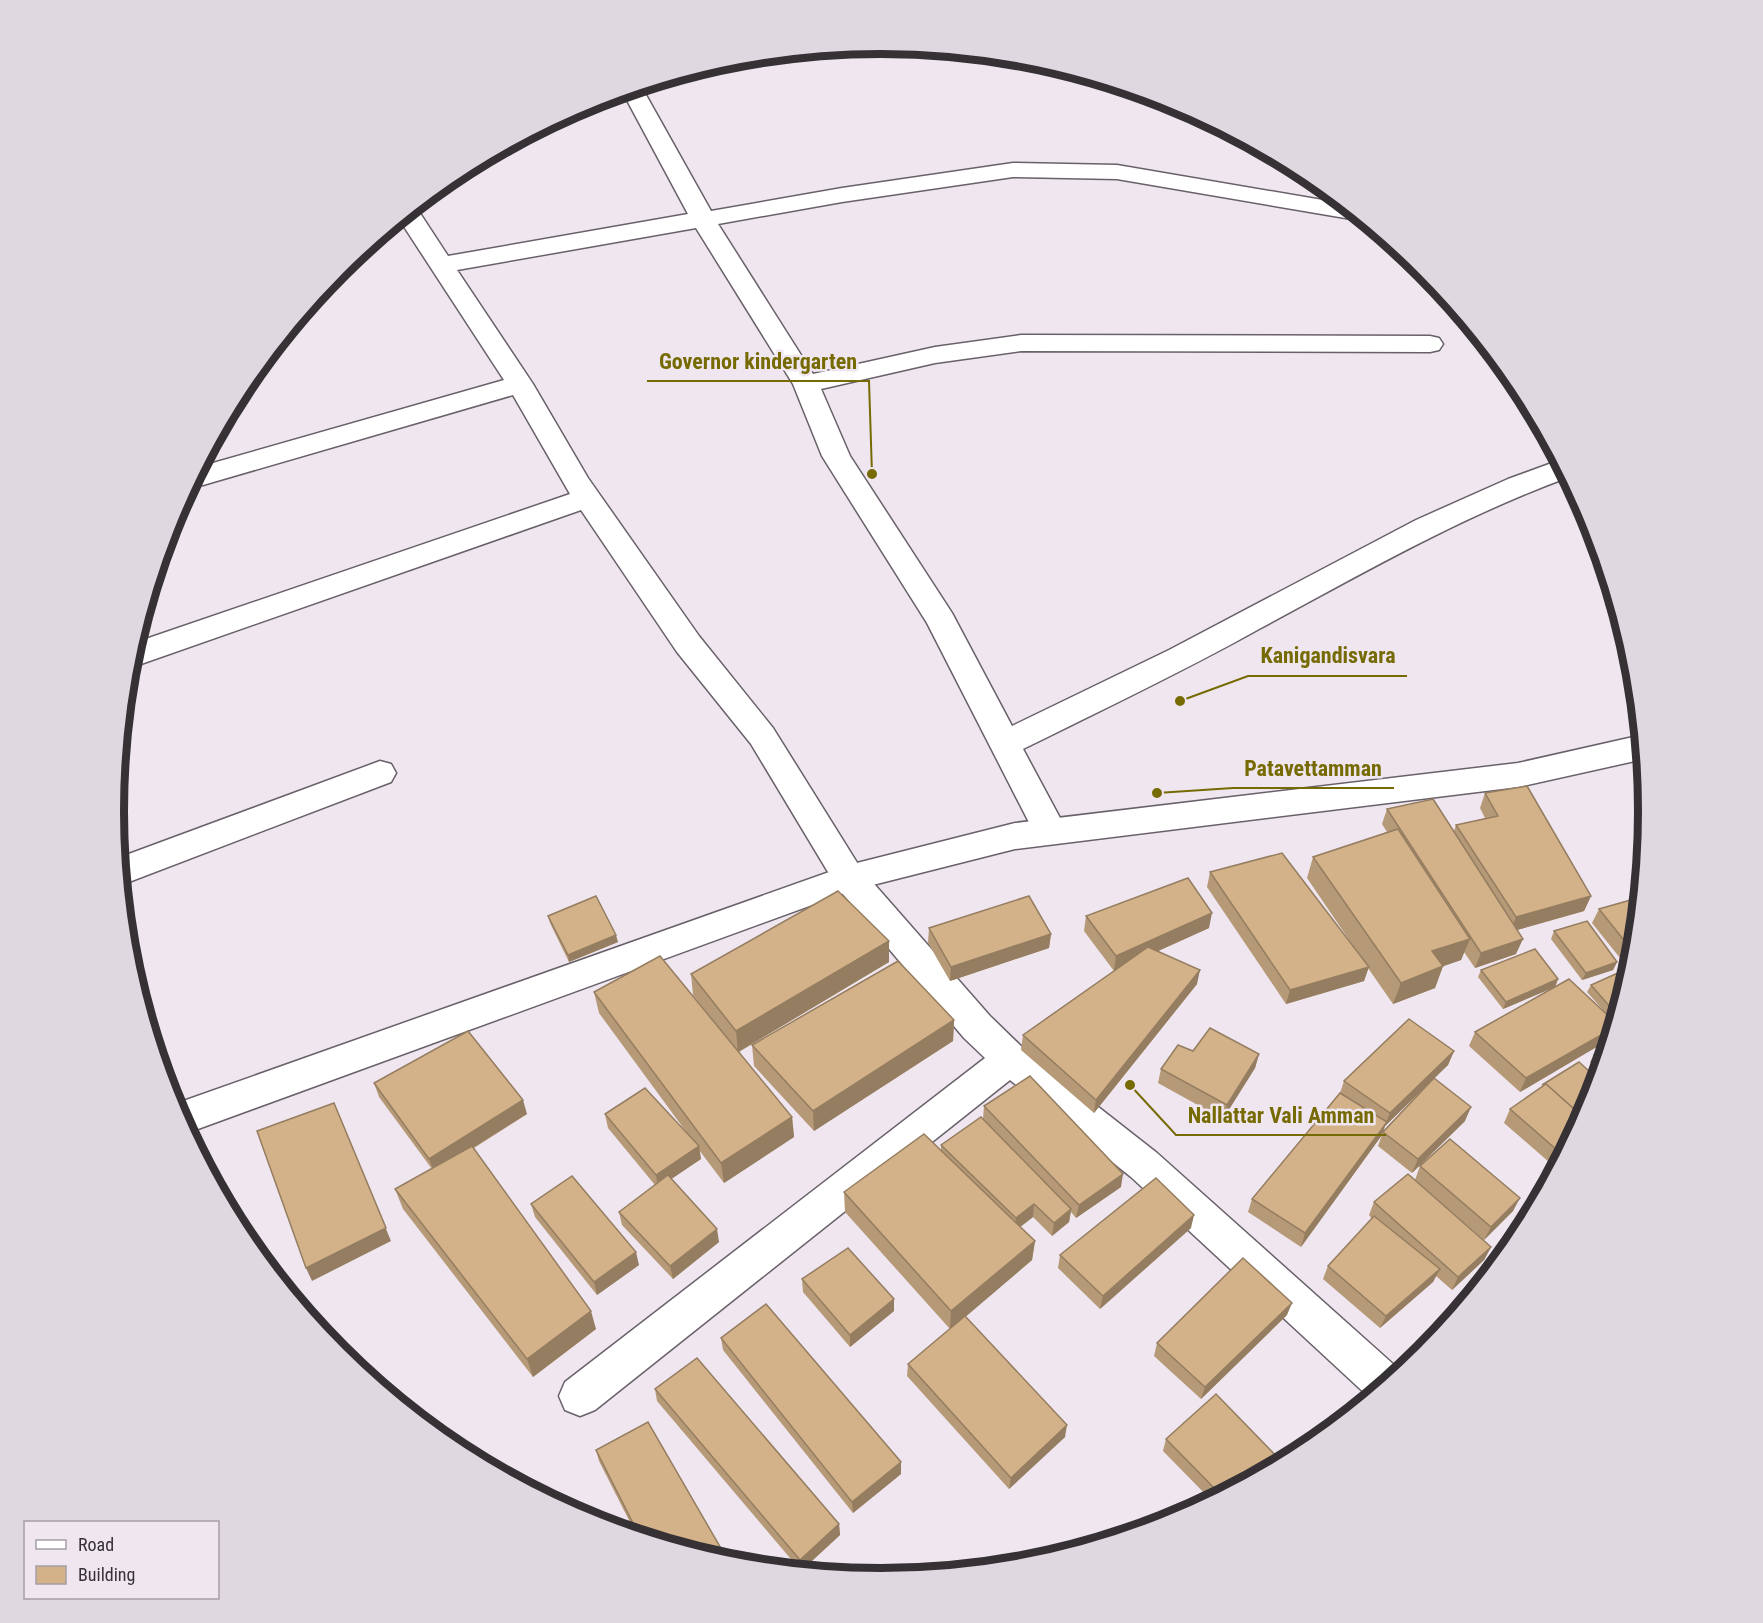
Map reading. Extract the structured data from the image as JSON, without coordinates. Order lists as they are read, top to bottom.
{
  "places": [
    "Governor kindergarten",
    "Kanigandisvara",
    "Patavettamman",
    "Nallattar Vali Amman"
  ],
  "legend": ["Road", "Building"]
}
